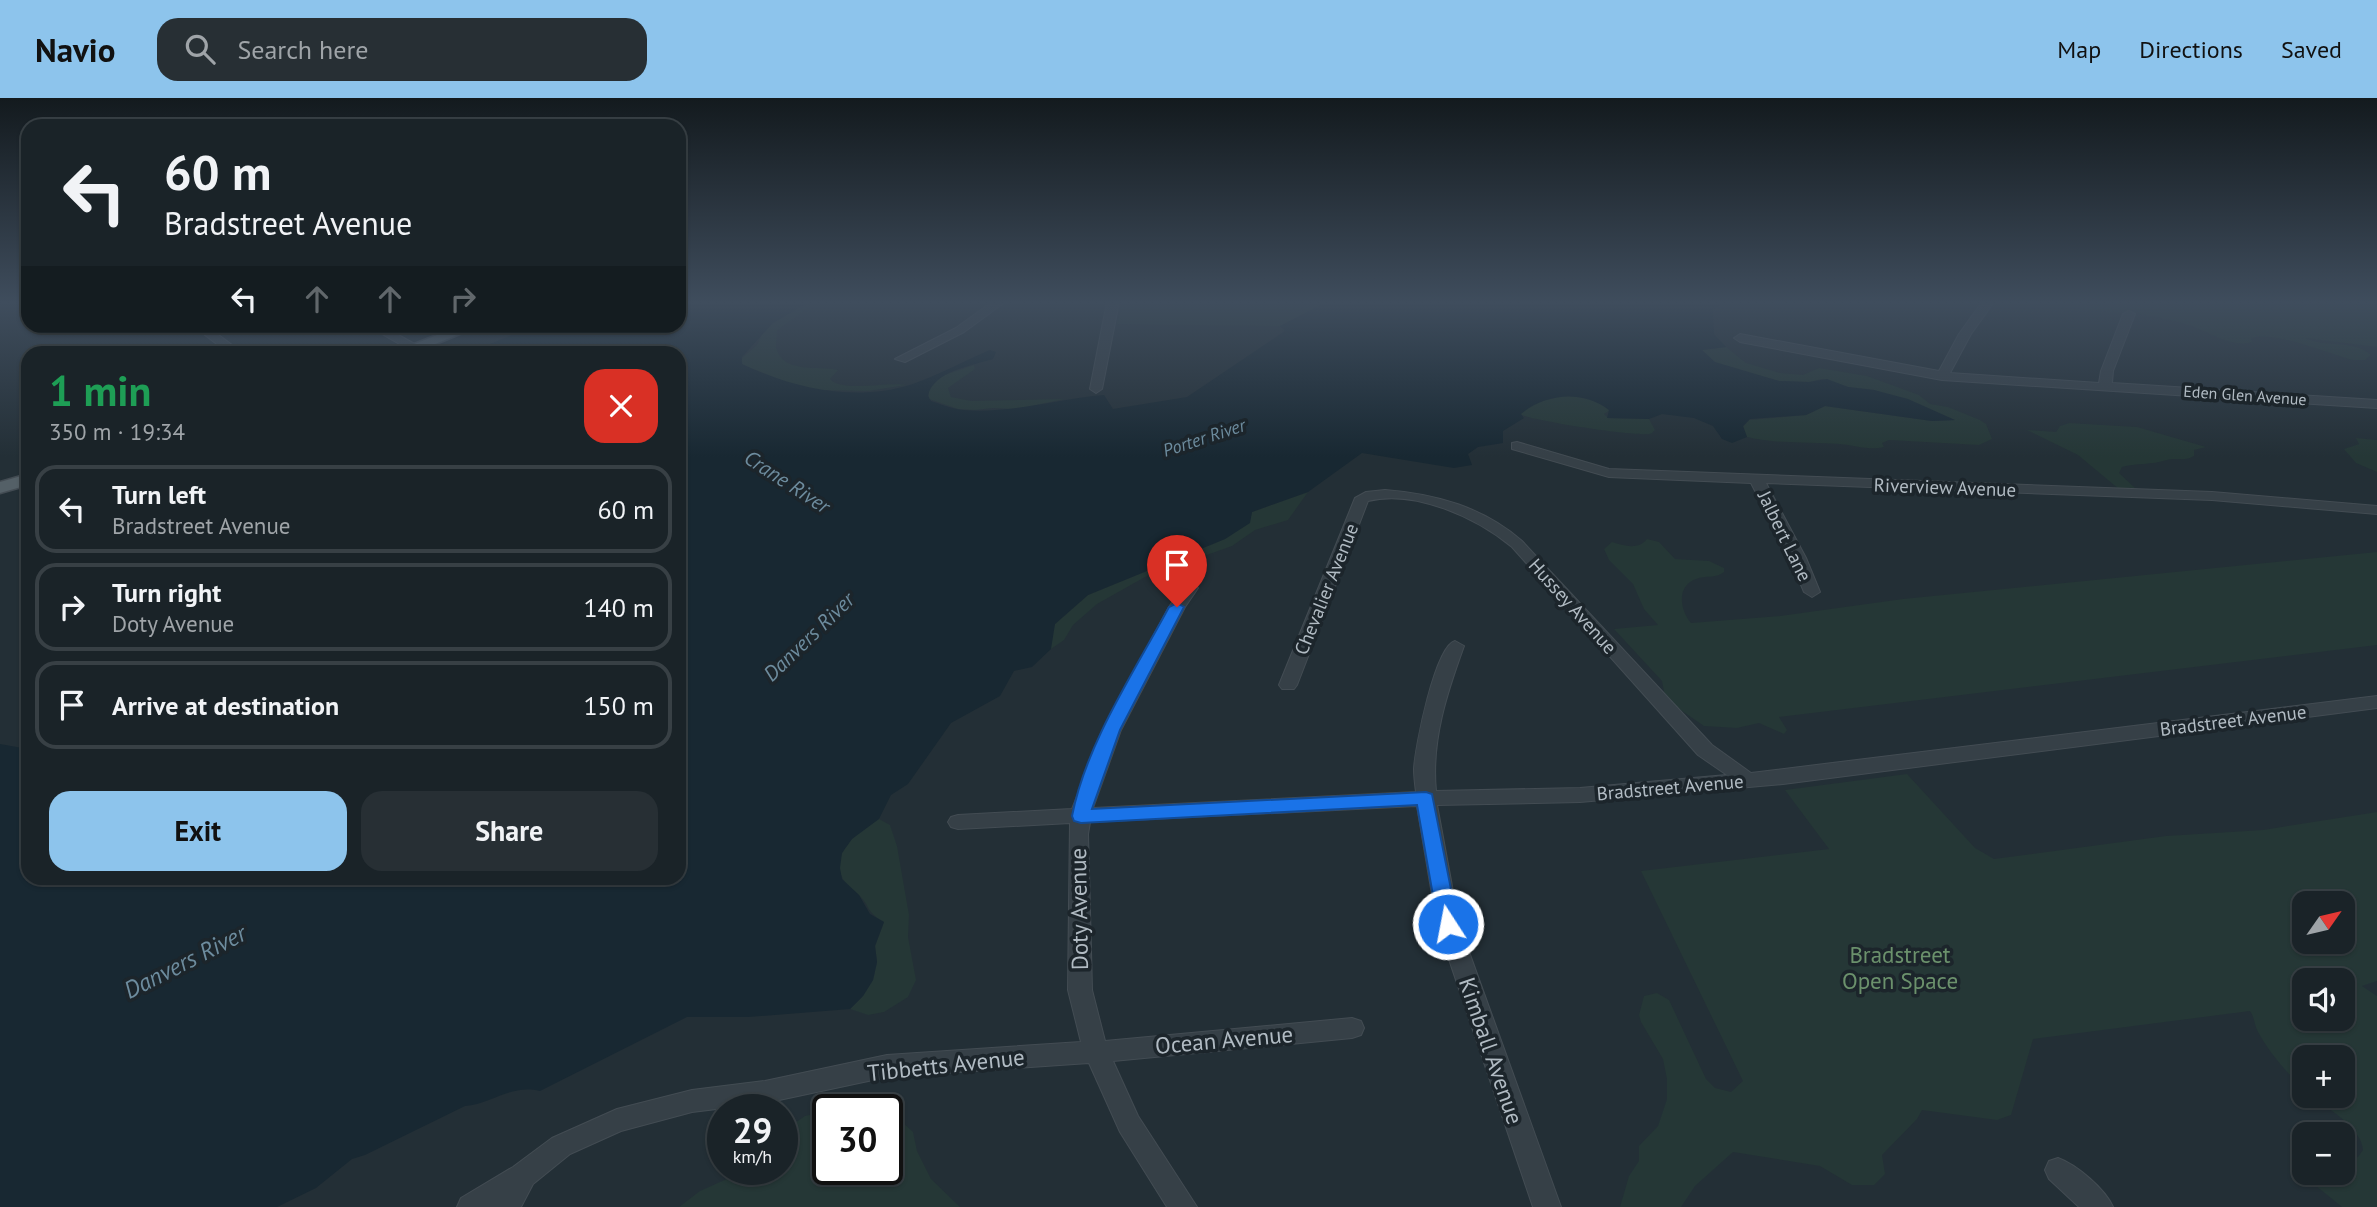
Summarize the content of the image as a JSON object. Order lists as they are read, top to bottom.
{
  "streets": {
    "street": [
      "Eden Glen Avenue",
      "Riverview Avenue",
      "Jalbert Lane",
      "Chevalier Avenue",
      "Hussey Avenue",
      "Bradstreet Avenue",
      "Doty Avenue",
      "Ocean Avenue",
      "Kimball Avenue",
      "Tibbetts Avenue"
    ]
  },
  "crossings": [
    ["Riverview Avenue", "Jalbert Lane"],
    ["Chevalier Avenue", "Hussey Avenue"],
    ["Hussey Avenue", "Bradstreet Avenue"],
    ["Bradstreet Avenue", "Doty Avenue"],
    ["Bradstreet Avenue", "Kimball Avenue"],
    ["Doty Avenue", "Ocean Avenue"],
    ["Doty Avenue", "Tibbetts Avenue"],
    ["Ocean Avenue", "Tibbetts Avenue"]
  ],
  "water": ["Porter River", "Crane River", "Danvers River"],
  "parks": ["Bradstreet Open Space"],
  "north": "top right",
  "page": {
    "header": "Navio",
    "search": "Search here",
    "nav": ["Map", "Directions", "Saved"],
    "turn": ["60 m", "Bradstreet Avenue"],
    "heading": ["1 min", "350 m · 19:34"],
    "list": [
      {
        "name": "Turn left",
        "note": "Bradstreet Avenue",
        "value": "60 m"
      },
      {
        "name": "Turn right",
        "note": "Doty Avenue",
        "value": "140 m"
      },
      {
        "name": "Arrive at destination",
        "value": "150 m"
      }
    ],
    "buttons": ["Exit", "Share"],
    "map_buttons": ["+", "−"],
    "speed": "29 km/h",
    "limit": "30"
  }
}
